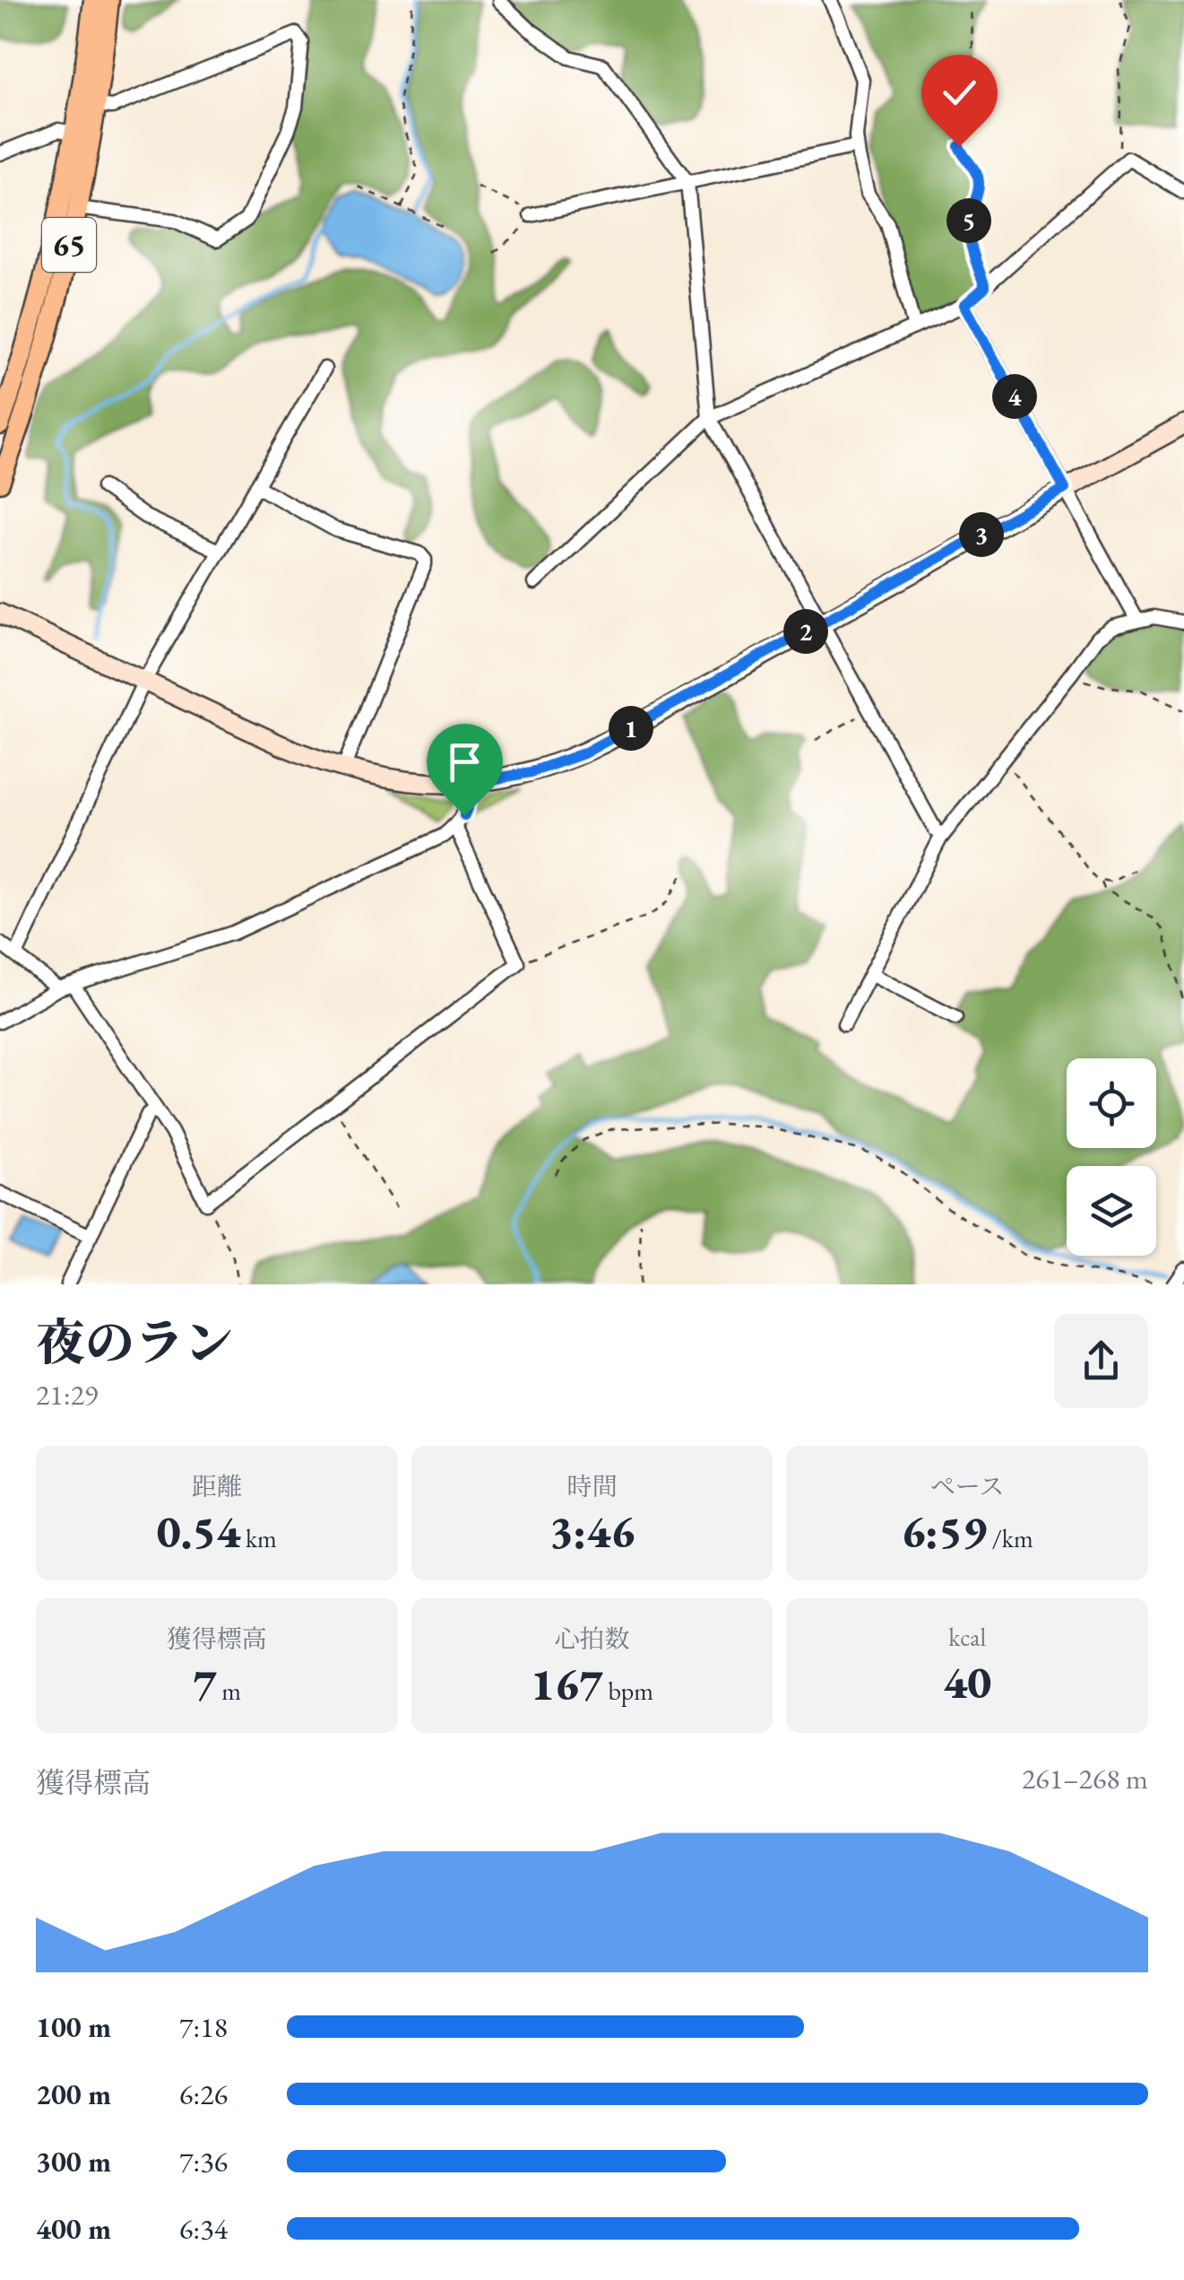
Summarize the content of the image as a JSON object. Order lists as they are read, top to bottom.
{
  "streets": {
    "main road": ["65"]
  },
  "page": {
    "pins": [
      "5",
      "4",
      "3",
      "2",
      "1"
    ],
    "heading": ["夜のラン", "21:29"],
    "stats": [
      ["距離", "0.54 km"],
      ["時間", "3:46"],
      ["ペース", "6:59 /km"],
      ["獲得標高", "7 m"],
      ["心拍数", "167 bpm"],
      ["kcal", "40"]
    ],
    "chart": ["獲得標高", "261–268 m"],
    "list": [
      {
        "name": "100 m",
        "note": "7:18"
      },
      {
        "name": "200 m",
        "note": "6:26"
      },
      {
        "name": "300 m",
        "note": "7:36"
      },
      {
        "name": "400 m",
        "note": "6:34"
      }
    ]
  }
}
